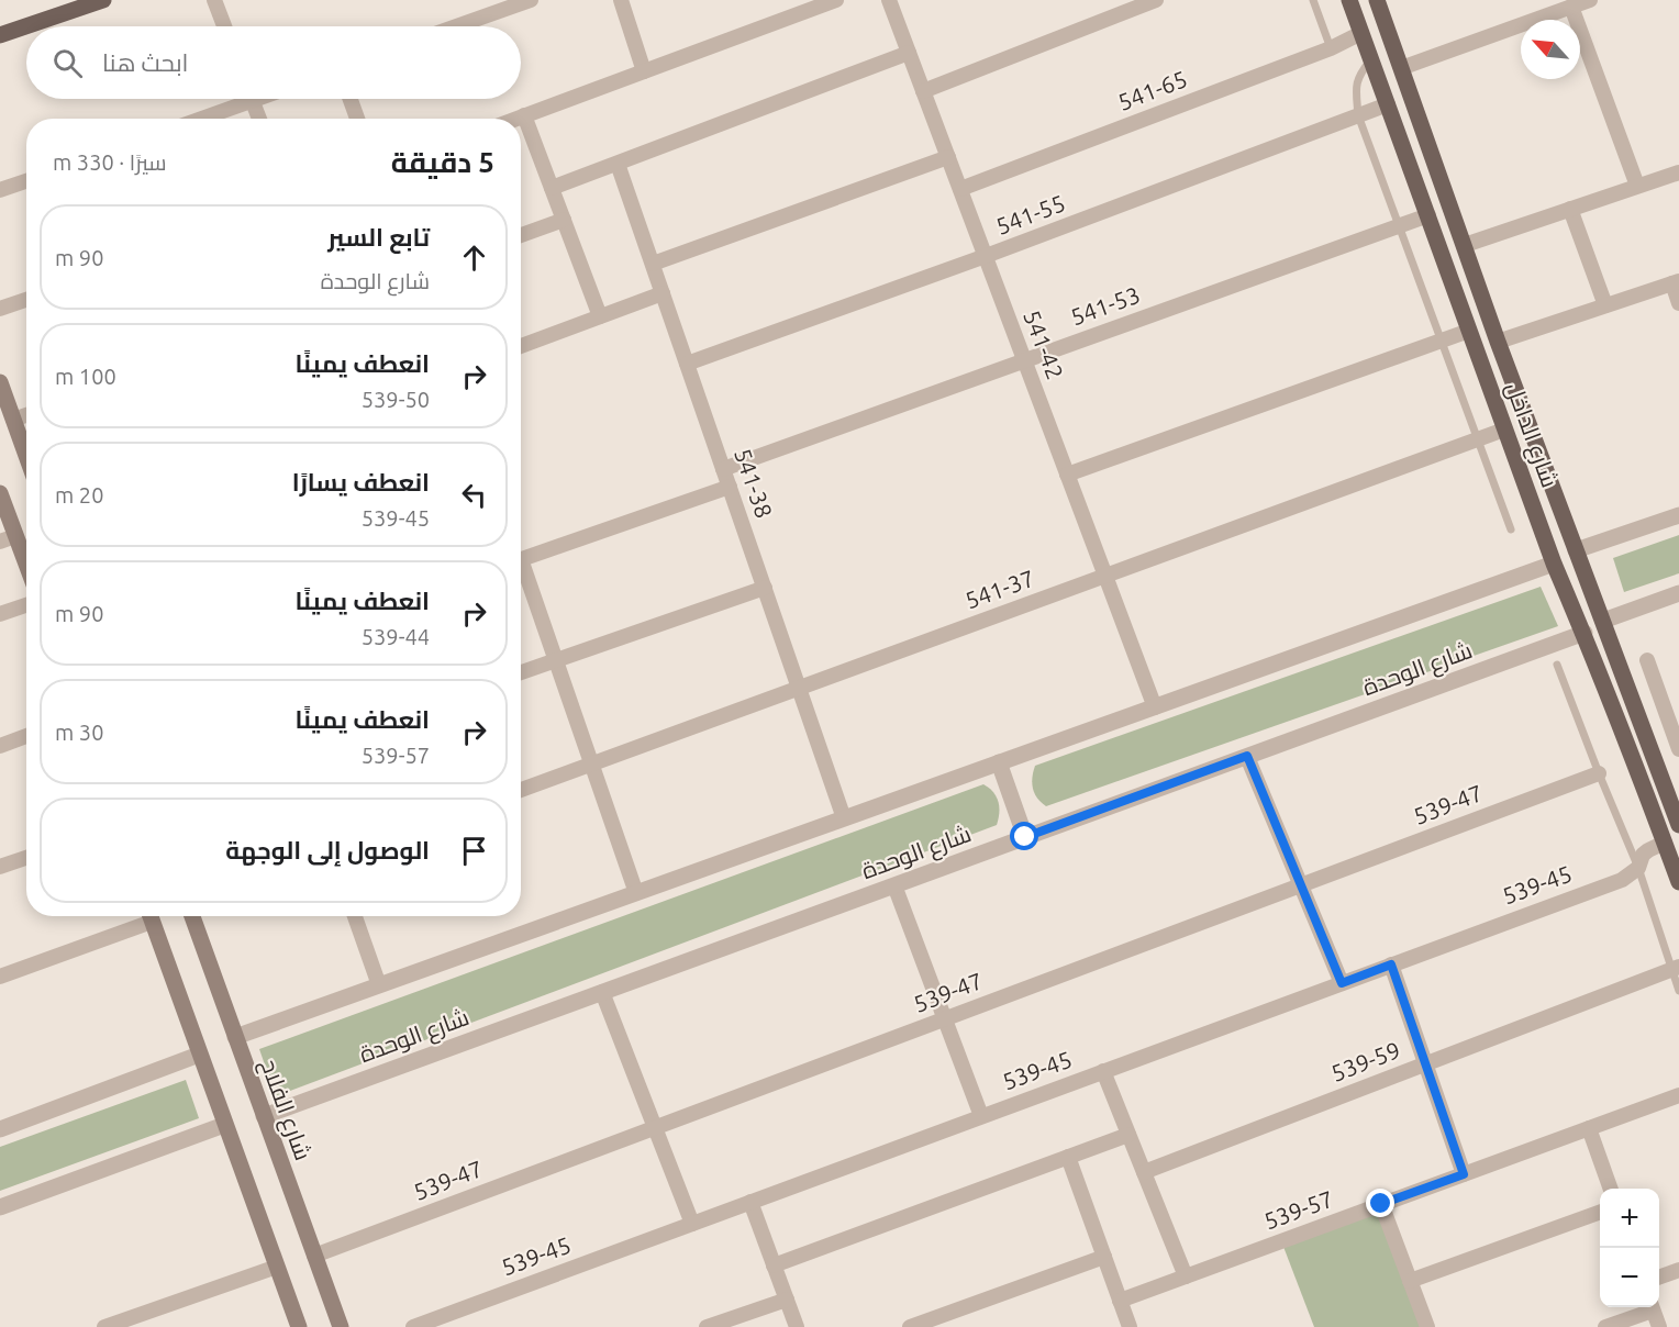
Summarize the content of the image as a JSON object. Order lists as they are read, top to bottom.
{
  "streets": {
    "main road": ["شارع الداخل", "شارع الفلاح"],
    "street": [
      "541-65",
      "541-55",
      "541-53",
      "541-42",
      "541-38",
      "541-37",
      "شارع الوحدة",
      "539-47",
      "539-45",
      "539-59",
      "539-57"
    ]
  },
  "crossings": [
    ["541-65", "541-42"],
    ["541-65", "شارع الداخل"],
    ["541-55", "541-42"],
    ["541-55", "شارع الداخل"],
    ["541-55", "541-38"],
    ["541-53", "541-42"],
    ["541-53", "شارع الداخل"],
    ["541-53", "541-38"],
    ["541-42", "541-37"],
    ["شارع الداخل", "541-37"],
    ["شارع الداخل", "شارع الوحدة"],
    ["شارع الداخل", "539-45"],
    ["541-38", "541-37"],
    ["شارع الوحدة", "شارع الفلاح"],
    ["539-47", "شارع الفلاح"]
  ],
  "north": "top left",
  "page": {
    "search": "ابحث هنا",
    "heading": ["5 دقيقة", "سيرًا · 330 m"],
    "list": [
      ["تابع السير", "شارع الوحدة", "90 m"],
      ["انعطف يمينًا", "539-50", "100 m"],
      ["انعطف يسارًا", "539-45", "20 m"],
      ["انعطف يمينًا", "539-44", "90 m"],
      ["انعطف يمينًا", "539-57", "30 m"],
      "الوصول إلى الوجهة"
    ],
    "map_buttons": ["+", "−"]
  }
}
